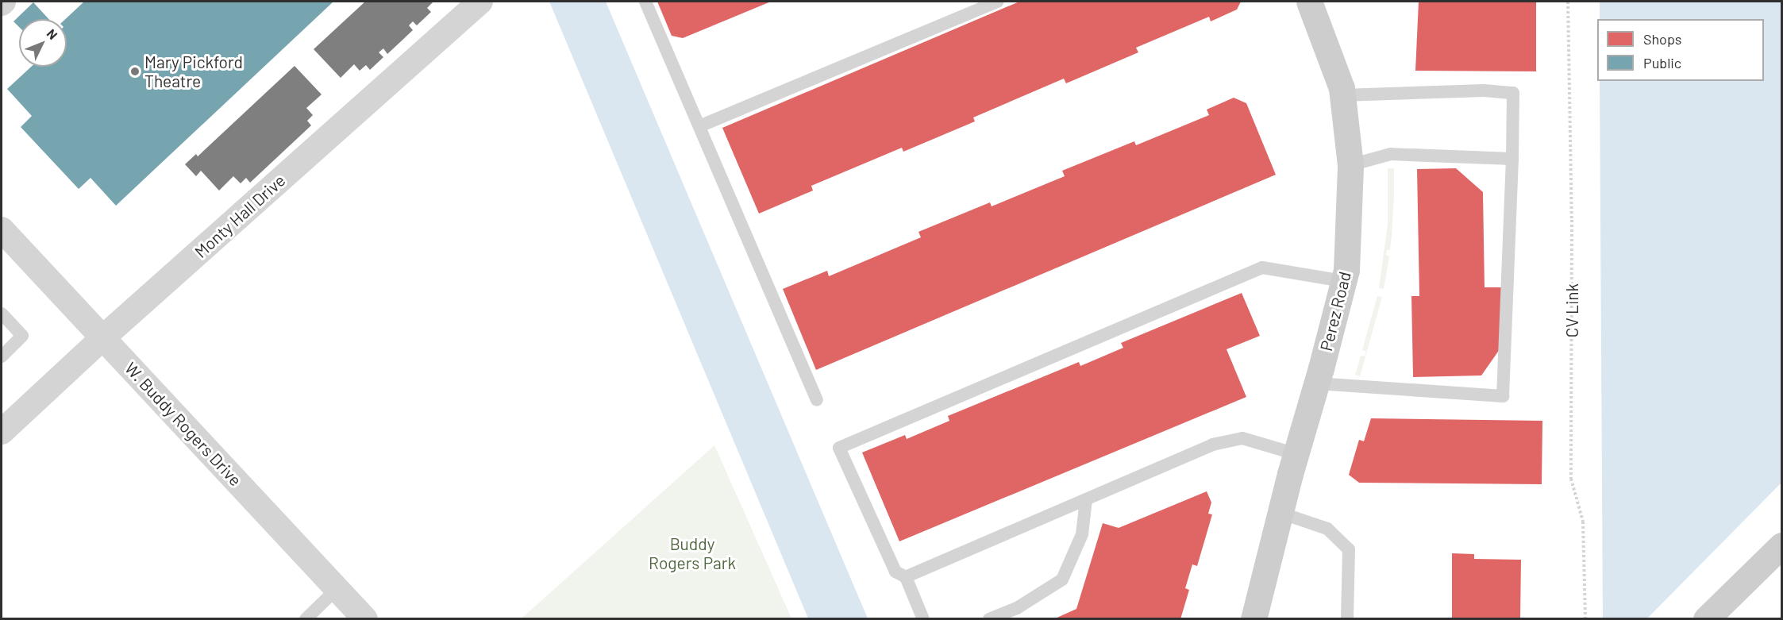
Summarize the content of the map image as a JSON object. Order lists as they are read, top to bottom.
{
  "streets": {
    "main road": ["Perez Road"],
    "street": ["Monty Hall Drive", "W. Buddy Rogers Drive"],
    "path": ["CV Link"]
  },
  "crossings": [
    ["Monty Hall Drive", "W. Buddy Rogers Drive"]
  ],
  "parks": ["Buddy Rogers Park"],
  "places": ["Mary Pickford Theatre"],
  "legend": ["Shops", "Public"],
  "north": "top right"
}
